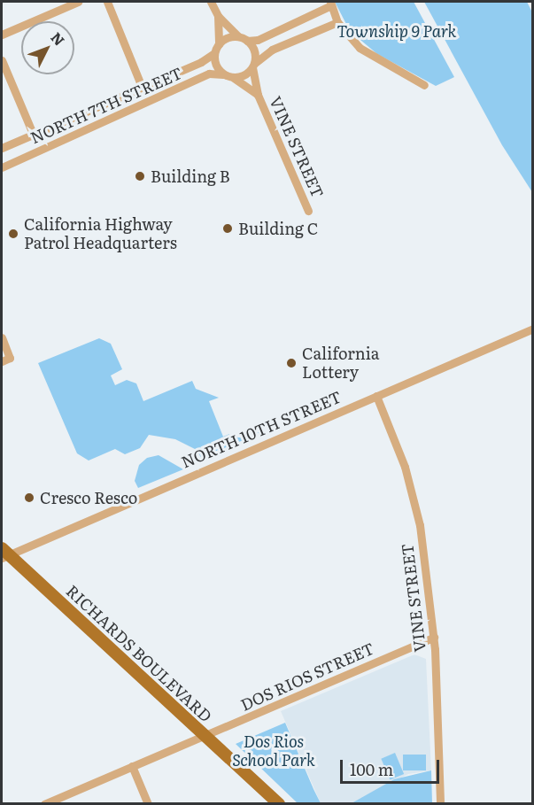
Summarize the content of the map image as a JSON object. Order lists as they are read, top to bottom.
{
  "streets": {
    "main road": ["RICHARDS BOULEVARD"],
    "street": [
      "NORTH 7TH STREET",
      "VINE STREET",
      "NORTH 10TH STREET",
      "DOS RIOS STREET"
    ]
  },
  "crossings": [
    ["NORTH 7TH STREET", "VINE STREET"],
    ["VINE STREET", "NORTH 10TH STREET"],
    ["VINE STREET", "DOS RIOS STREET"],
    ["NORTH 10TH STREET", "RICHARDS BOULEVARD"],
    ["RICHARDS BOULEVARD", "DOS RIOS STREET"]
  ],
  "parks": ["Township 9 Park", "Dos Rios School Park"],
  "places": [
    "Building B",
    "Building C",
    "California Highway Patrol Headquarters",
    "California Lottery",
    "Cresco Resco"
  ],
  "scale_bar": "100 m",
  "north": "top right"
}
